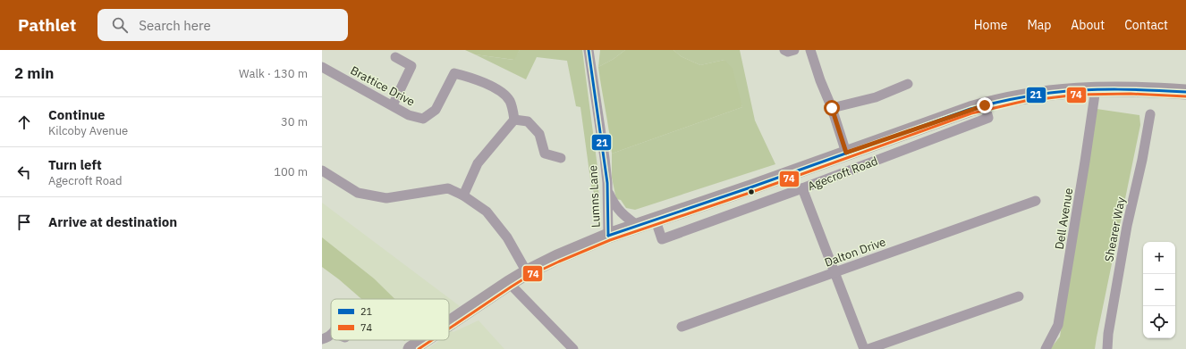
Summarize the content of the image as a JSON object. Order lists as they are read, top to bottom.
{
  "streets": {
    "main road": ["Agecroft Road"],
    "street": [
      "Brattice Drive",
      "Lumns Lane",
      "Dell Avenue",
      "Shearer Way",
      "Dalton Drive"
    ]
  },
  "crossings": [
    ["Agecroft Road", "Lumns Lane"],
    ["Agecroft Road", "Dell Avenue"]
  ],
  "lines": ["transit line 21", "transit line 74"],
  "legend": ["21", "74"],
  "page": {
    "header": "Pathlet",
    "search": "Search here",
    "nav": [
      "Home",
      "Map",
      "About",
      "Contact"
    ],
    "heading": ["2 min", "Walk · 130 m"],
    "list": [
      ["Continue", "Kilcoby Avenue", "30 m"],
      ["Turn left", "Agecroft Road", "100 m"],
      "Arrive at destination"
    ],
    "map_buttons": ["+", "−"]
  }
}
